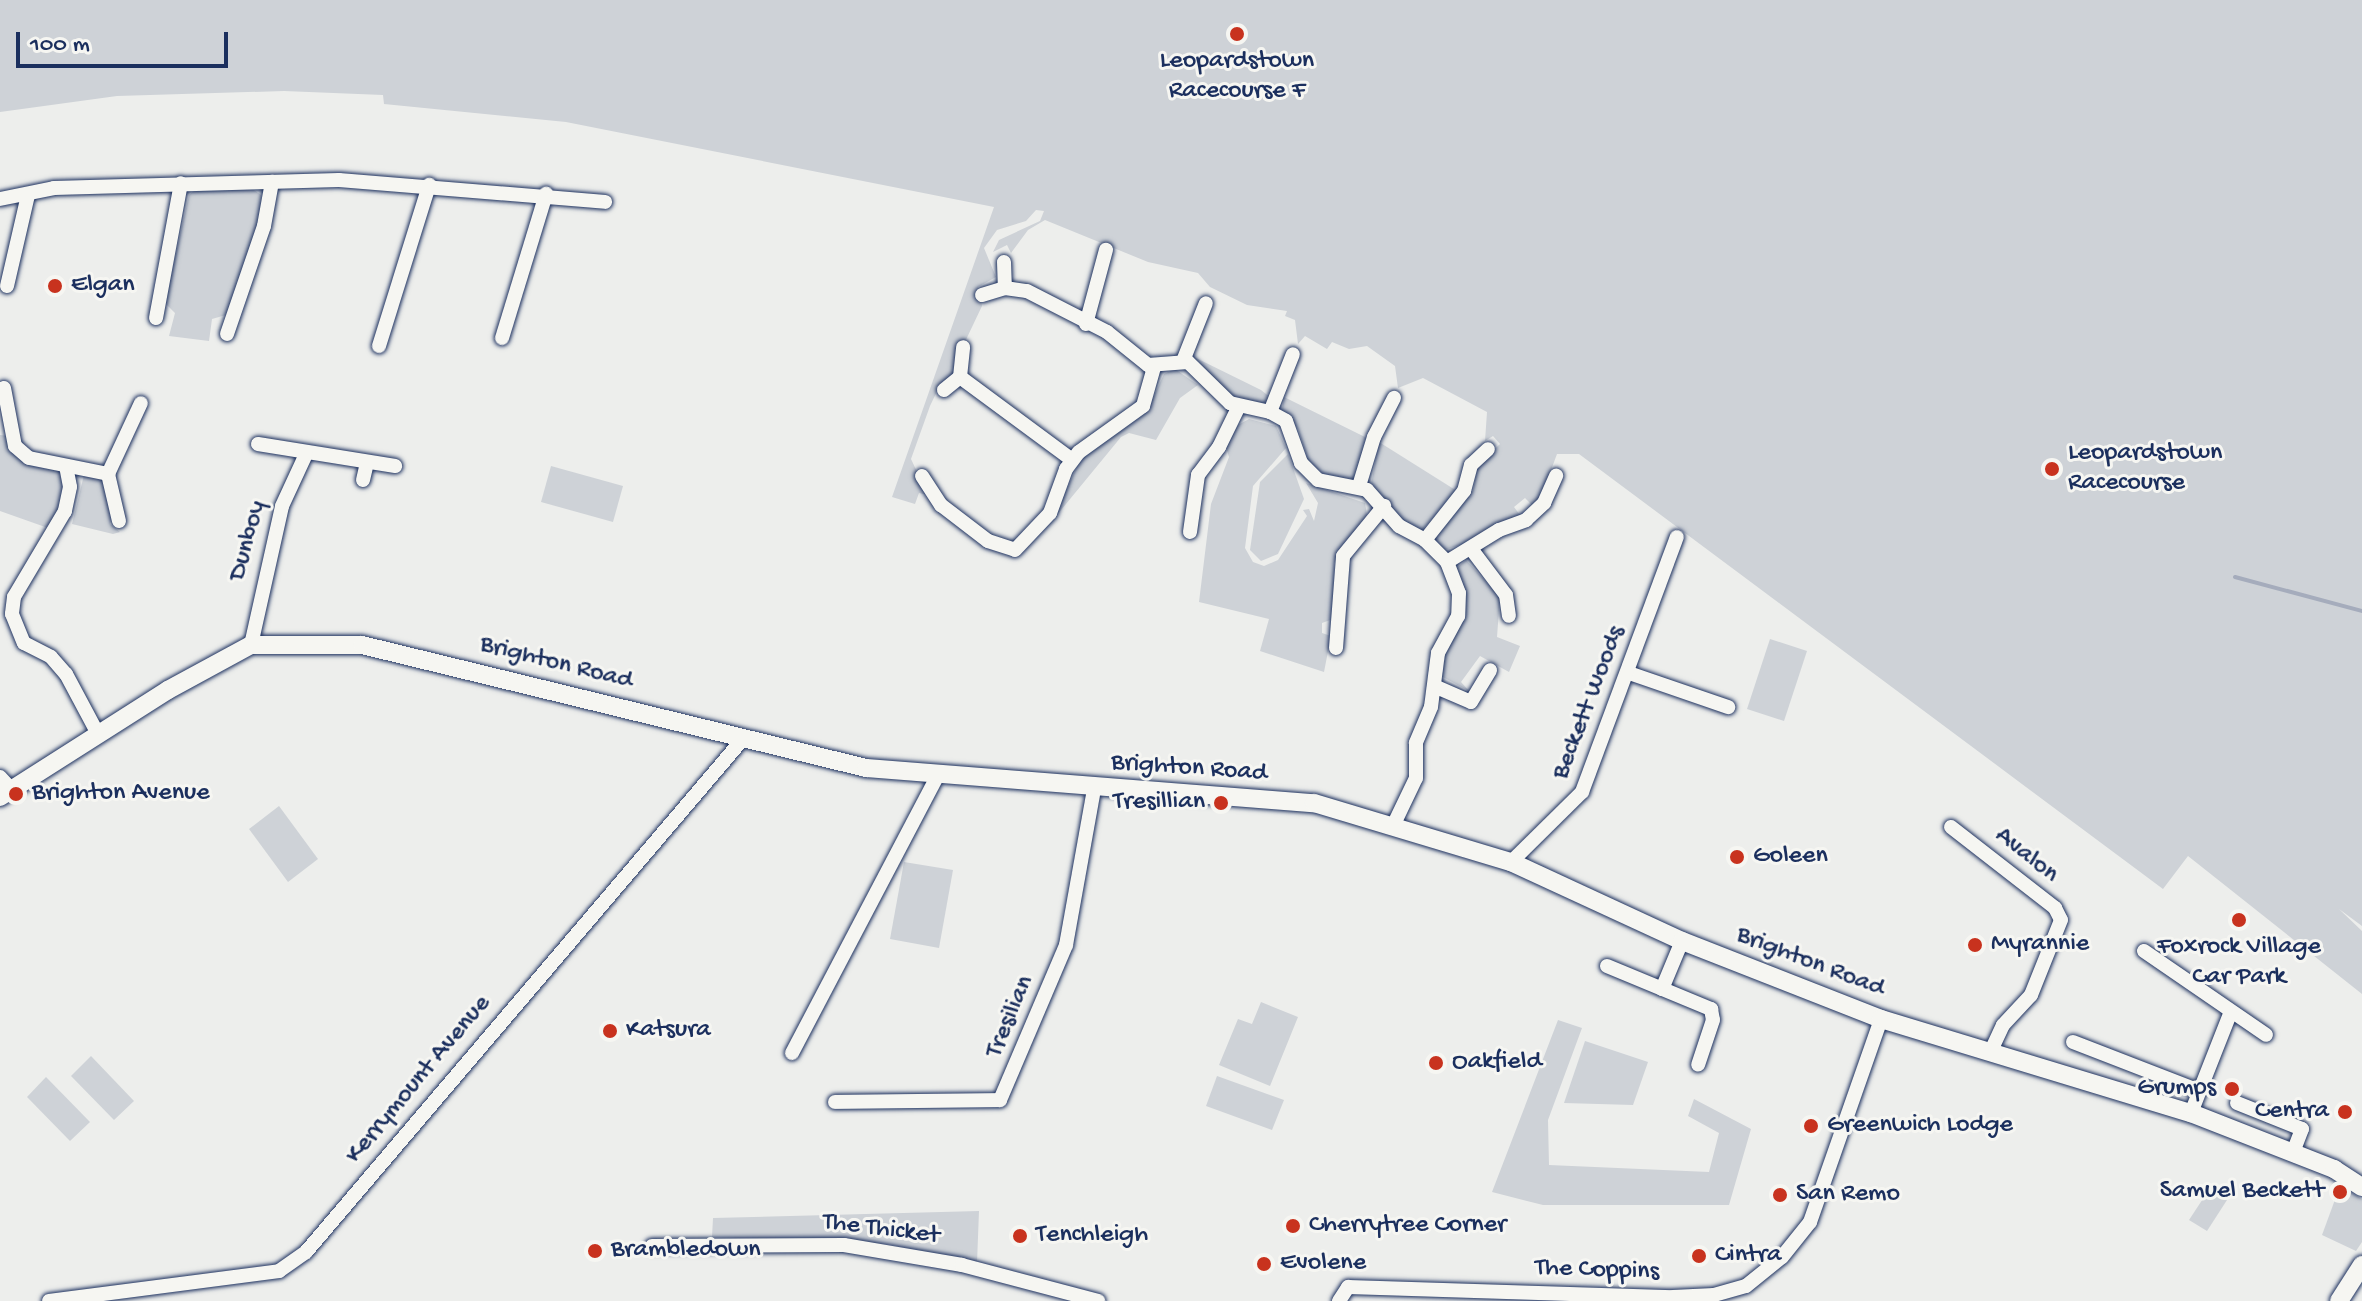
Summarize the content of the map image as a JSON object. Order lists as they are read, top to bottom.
{
  "streets": {
    "street": [
      "Dunboy",
      "Brighton Road",
      "Beckett Woods",
      "Avalon",
      "Tresilian",
      "Kerrymount Avenue",
      "The Thicket",
      "The Coppins"
    ]
  },
  "crossings": [
    ["Dunboy", "Brighton Road"],
    ["Brighton Road", "Beckett Woods"],
    ["Brighton Road", "Avalon"],
    ["Brighton Road", "Tresilian"],
    ["Brighton Road", "Kerrymount Avenue"],
    ["Brighton Road", "The Coppins"]
  ],
  "places": [
    "Leopardstown Racecourse F",
    "Elgan",
    "Leopardstown Racecourse",
    "Brighton Avenue",
    "Tresillian",
    "Goleen",
    "Foxrock Village Car Park",
    "Myrannie",
    "Katsura",
    "Oakfield",
    "Grumps",
    "Centra",
    "Greenwich Lodge",
    "Samuel Beckett",
    "San Remo",
    "Cherrytree Corner",
    "Tenchleigh",
    "Brambledown",
    "Cintra",
    "Evolene"
  ],
  "scale_bar": "100 m"
}
